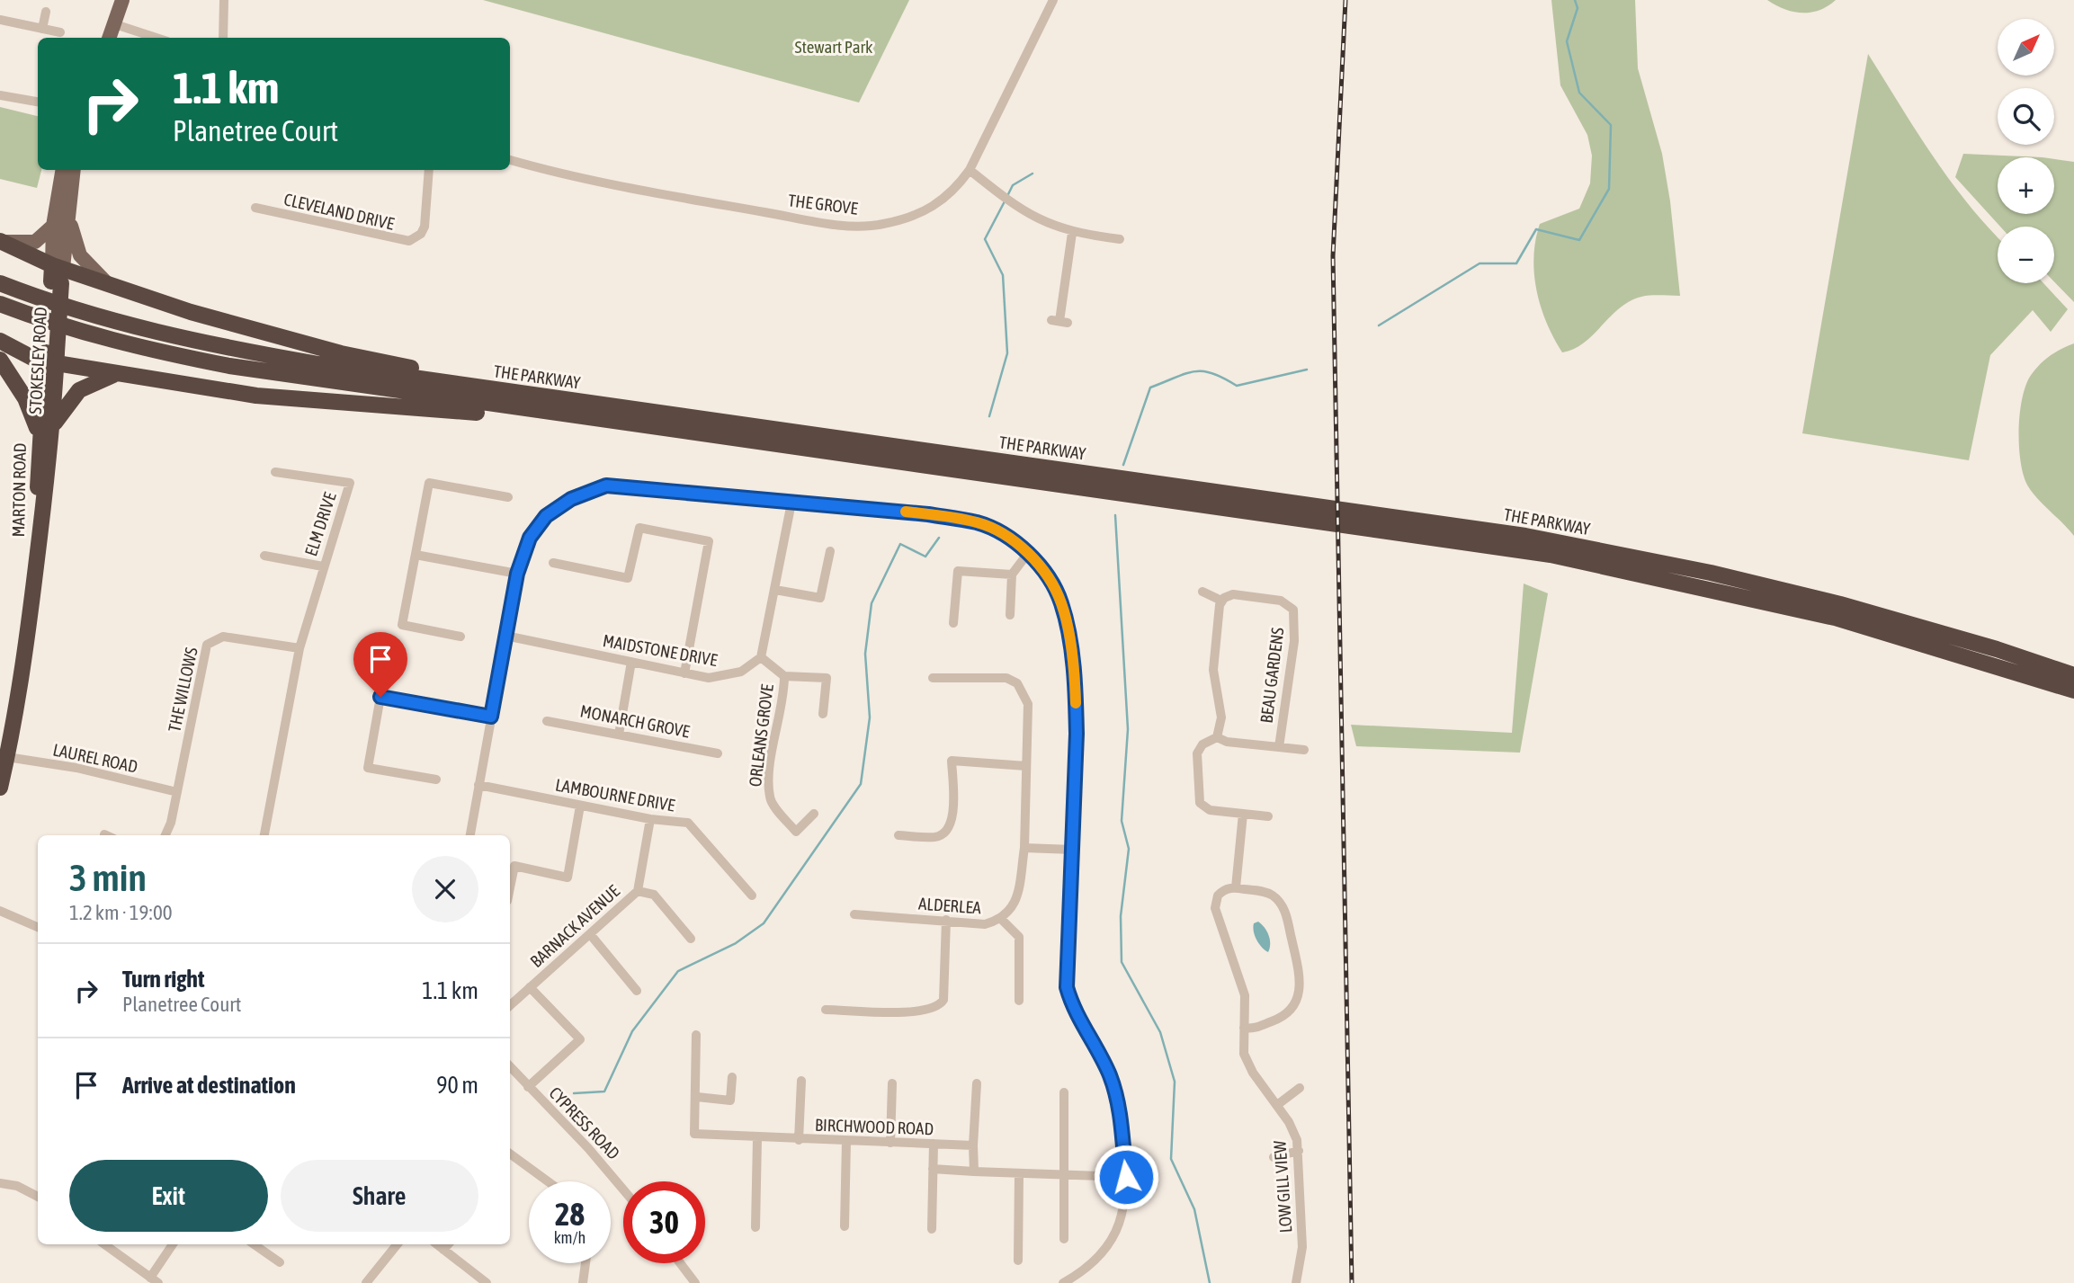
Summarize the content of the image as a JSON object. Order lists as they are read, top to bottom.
{
  "streets": {
    "highway": ["STOKESLEY ROAD", "THE PARKWAY", "MARTON ROAD"],
    "street": [
      "THE GROVE",
      "CLEVELAND DRIVE",
      "ELM DRIVE",
      "MAIDSTONE DRIVE",
      "BEAU GARDENS",
      "THE WILLOWS",
      "MONARCH GROVE",
      "ORLEANS GROVE",
      "LAUREL ROAD",
      "LAMBOURNE DRIVE",
      "ALDERLEA",
      "BARNACK AVENUE",
      "CYPRESS ROAD",
      "BIRCHWOOD ROAD",
      "LOW GILL VIEW"
    ]
  },
  "crossings": [
    ["STOKESLEY ROAD", "MARTON ROAD"],
    ["MARTON ROAD", "LAUREL ROAD"],
    ["ELM DRIVE", "THE WILLOWS"],
    ["MAIDSTONE DRIVE", "ORLEANS GROVE"],
    ["THE WILLOWS", "LAUREL ROAD"],
    ["LAMBOURNE DRIVE", "BARNACK AVENUE"]
  ],
  "parks": ["Stewart Park"],
  "north": "top right",
  "page": {
    "map_buttons": ["+", "−"],
    "turn": ["1.1 km", "Planetree Court"],
    "heading": ["3 min", "1.2 km · 19:00"],
    "list": [
      {
        "name": "Turn right",
        "note": "Planetree Court",
        "value": "1.1 km"
      },
      {
        "name": "Arrive at destination",
        "value": "90 m"
      }
    ],
    "buttons": ["Exit", "Share"],
    "speed": "28 km/h",
    "limit": "30"
  }
}
